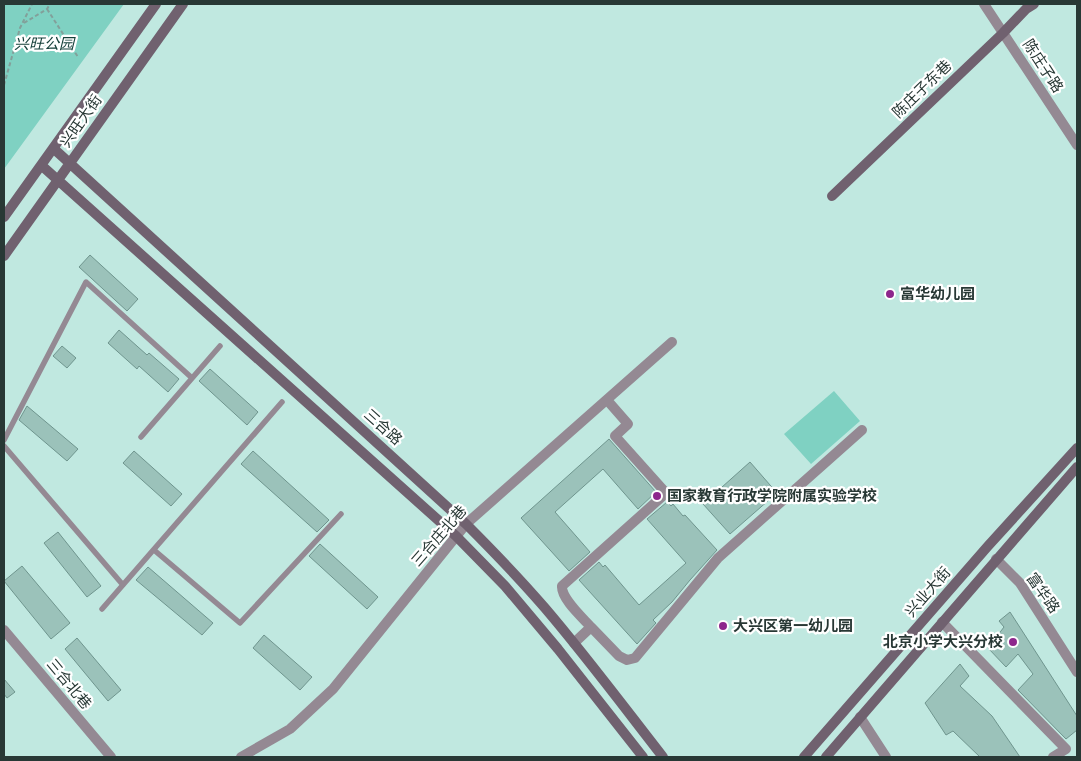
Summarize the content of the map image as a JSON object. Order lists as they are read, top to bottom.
{
  "streets": {
    "street": [
      "陈庄子路",
      "陈庄子东巷",
      "兴旺大街",
      "三合路",
      "三合庄北巷",
      "兴业大街",
      "富华路",
      "三合北巷"
    ]
  },
  "crossings": [
    ["陈庄子路", "陈庄子东巷"],
    ["兴旺大街", "三合路"],
    ["三合路", "三合庄北巷"],
    ["兴业大街", "富华路"]
  ],
  "parks": ["兴旺公园"],
  "places": [
    "富华幼儿园",
    "国家教育行政学院附属实验学校",
    "大兴区第一幼儿园",
    "北京小学大兴分校"
  ]
}
